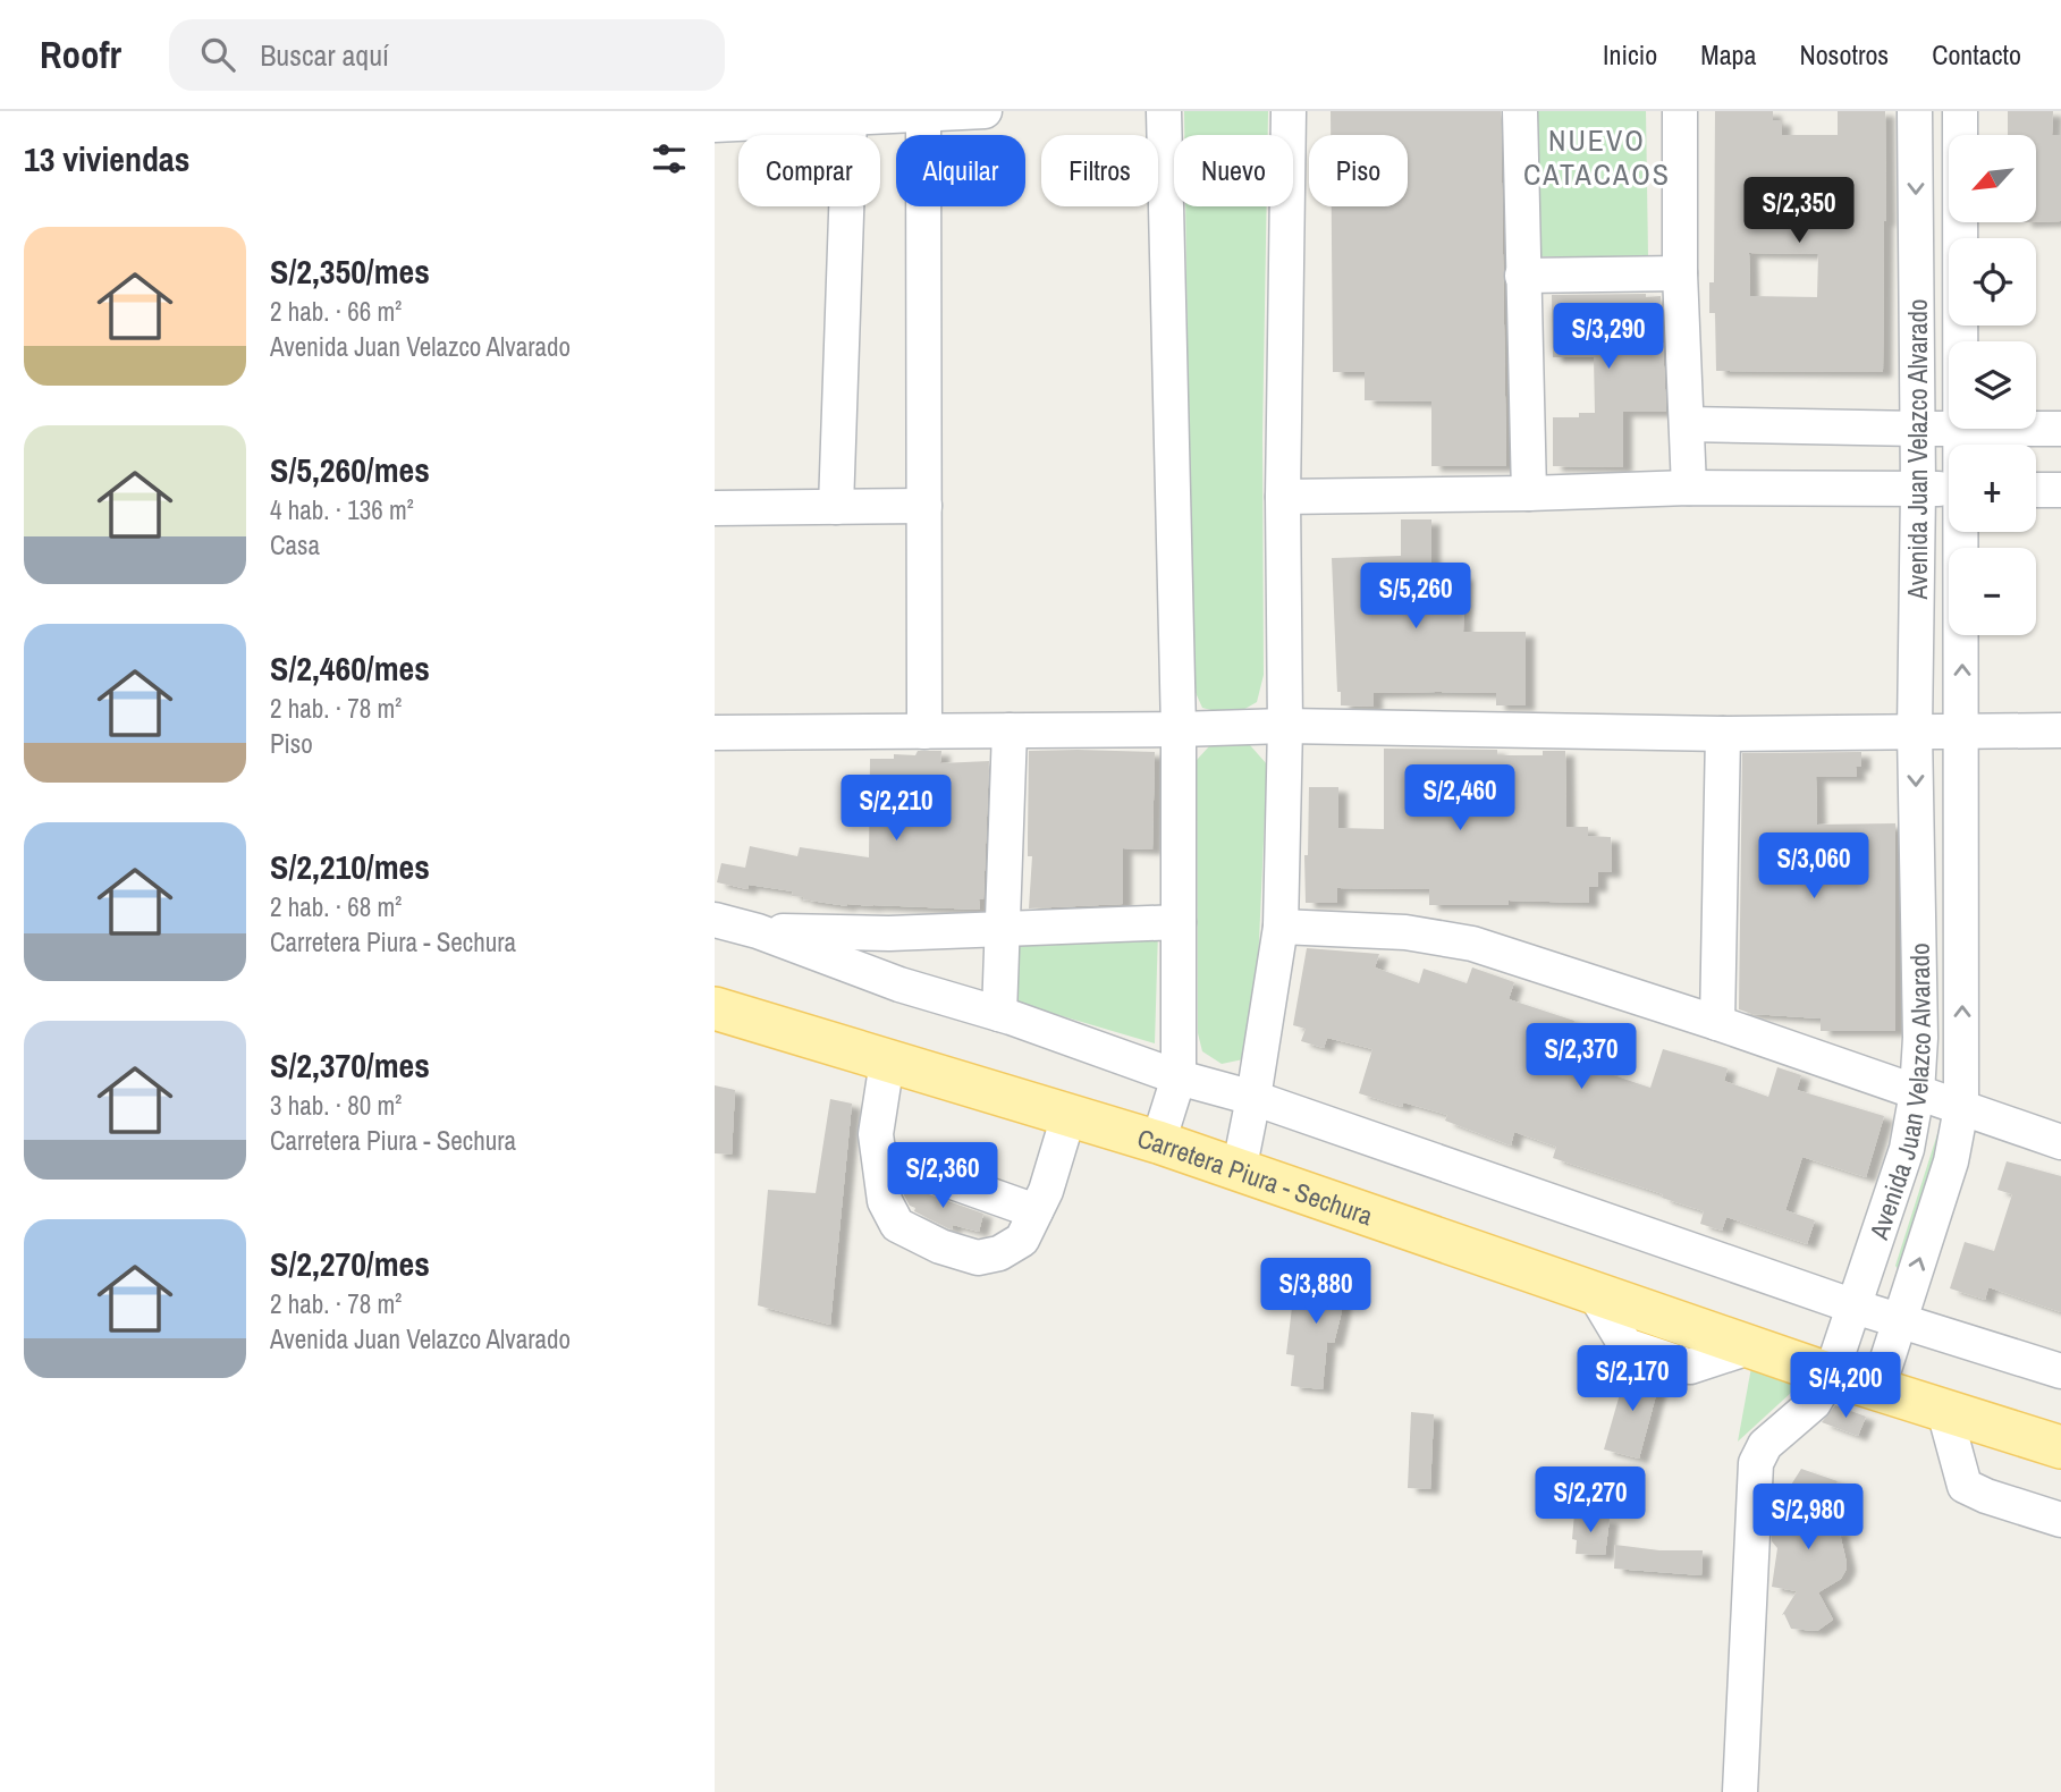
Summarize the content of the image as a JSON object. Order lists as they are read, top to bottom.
{
  "streets": {
    "main road": ["Carretera Piura - Sechura"],
    "street": ["Avenida Juan Velazco Alvarado"]
  },
  "crossings": [
    ["Avenida Juan Velazco Alvarado", "Carretera Piura - Sechura"]
  ],
  "districts": ["NUEVO CATACAOS"],
  "north": "bottom left",
  "page": {
    "header": "Roofr",
    "search": "Buscar aquí",
    "nav": [
      "Inicio",
      "Mapa",
      "Nosotros",
      "Contacto"
    ],
    "heading": "13 viviendas",
    "map_buttons": ["+", "−"],
    "chip": [
      "Comprar",
      "Alquilar",
      "Filtros",
      "Nuevo",
      "Piso"
    ],
    "price": [
      "S/2,350",
      "S/3,290",
      "S/5,260",
      "S/2,460",
      "S/2,210",
      "S/3,060",
      "S/2,370",
      "S/2,360",
      "S/3,880",
      "S/2,170",
      "S/4,200",
      "S/2,270",
      "S/2,980"
    ],
    "list": [
      {
        "name": "S/2,350/mes",
        "note": "2 hab. · 66 m² · Avenida Juan Velazco Alvarado"
      },
      {
        "name": "S/5,260/mes",
        "note": "4 hab. · 136 m² · Casa"
      },
      {
        "name": "S/2,460/mes",
        "note": "2 hab. · 78 m² · Piso"
      },
      {
        "name": "S/2,210/mes",
        "note": "2 hab. · 68 m² · Carretera Piura - Sechura"
      },
      {
        "name": "S/2,370/mes",
        "note": "3 hab. · 80 m² · Carretera Piura - Sechura"
      },
      {
        "name": "S/2,270/mes",
        "note": "2 hab. · 78 m² · Avenida Juan Velazco Alvarado"
      }
    ]
  }
}
